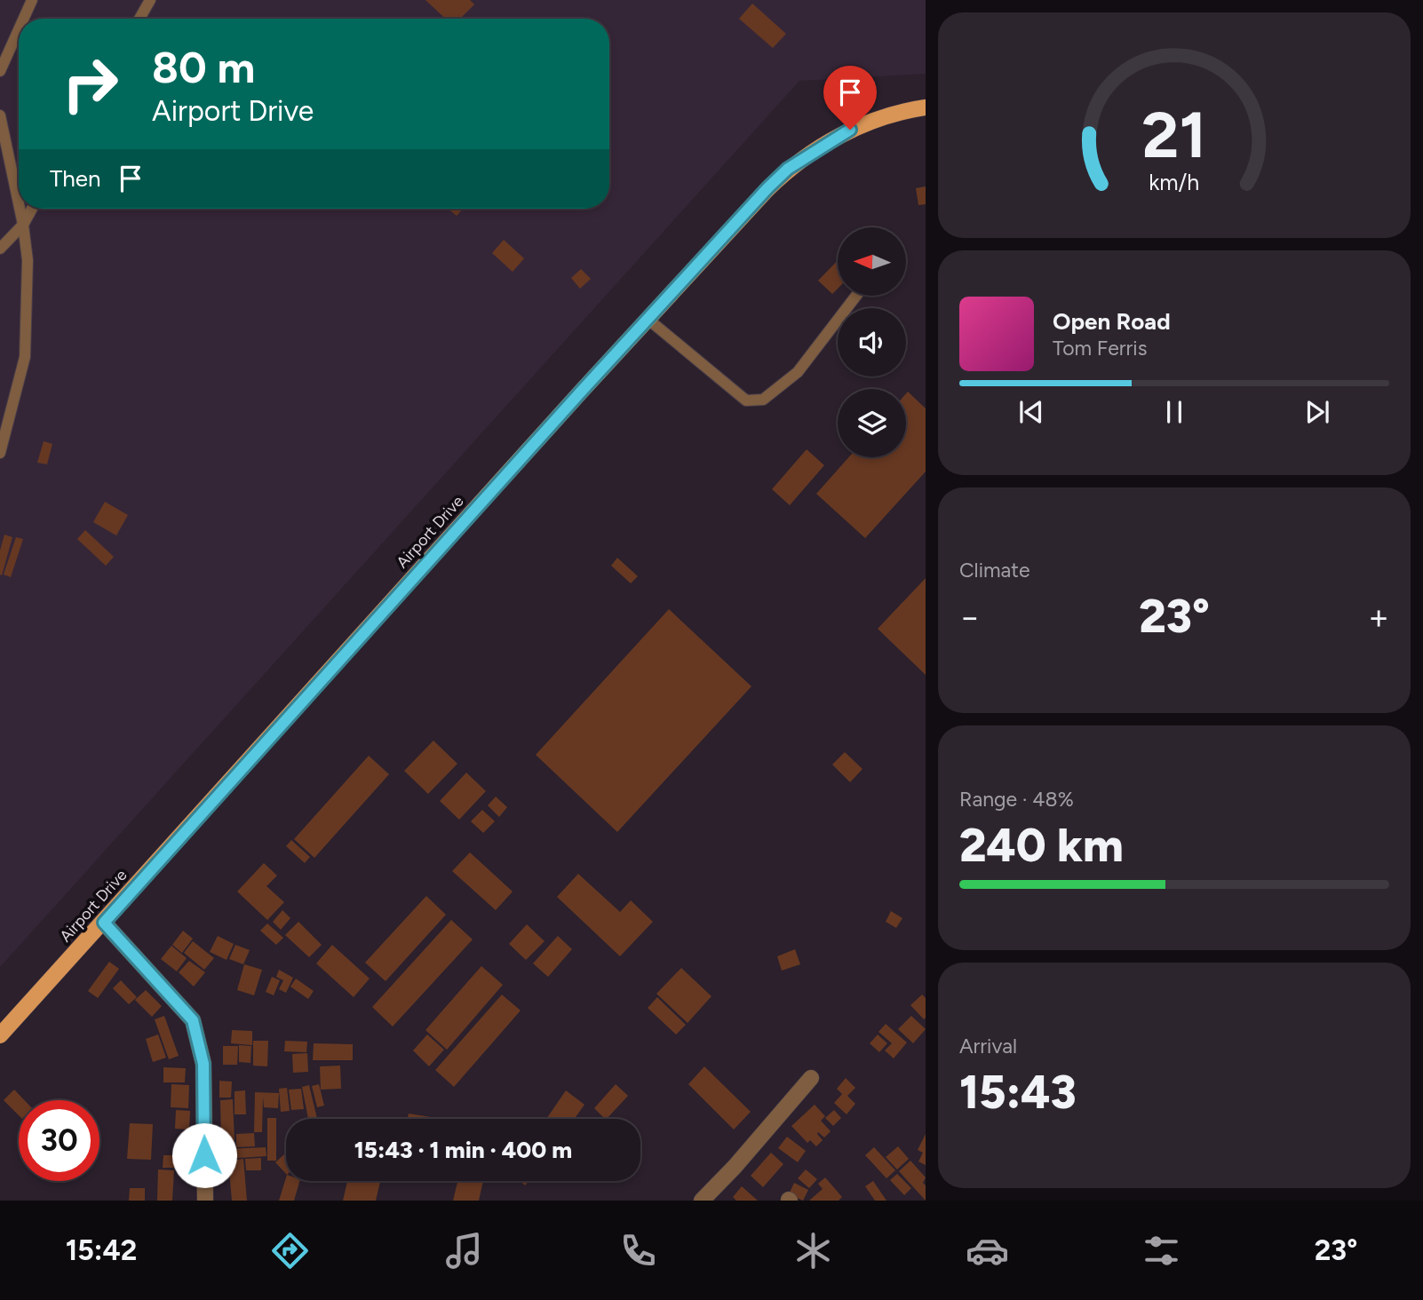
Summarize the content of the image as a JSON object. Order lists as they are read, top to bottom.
{
  "streets": {
    "main road": ["Airport Drive"]
  },
  "north": "left",
  "page": {
    "turn": ["80 m", "Airport Drive"],
    "then": "Then",
    "song": ["Open Road", "Tom Ferris"],
    "tile": [
      "Climate",
      ["Range · 48%", "240 km"],
      ["Arrival", "15:43"]
    ],
    "heat": ["−", "23°", "+"],
    "limit": "30",
    "trip": "15:43 · 1 min · 400 m",
    "tabs": ["15:42", "23°"],
    "gauge": ["21", "km/h"]
  }
}
